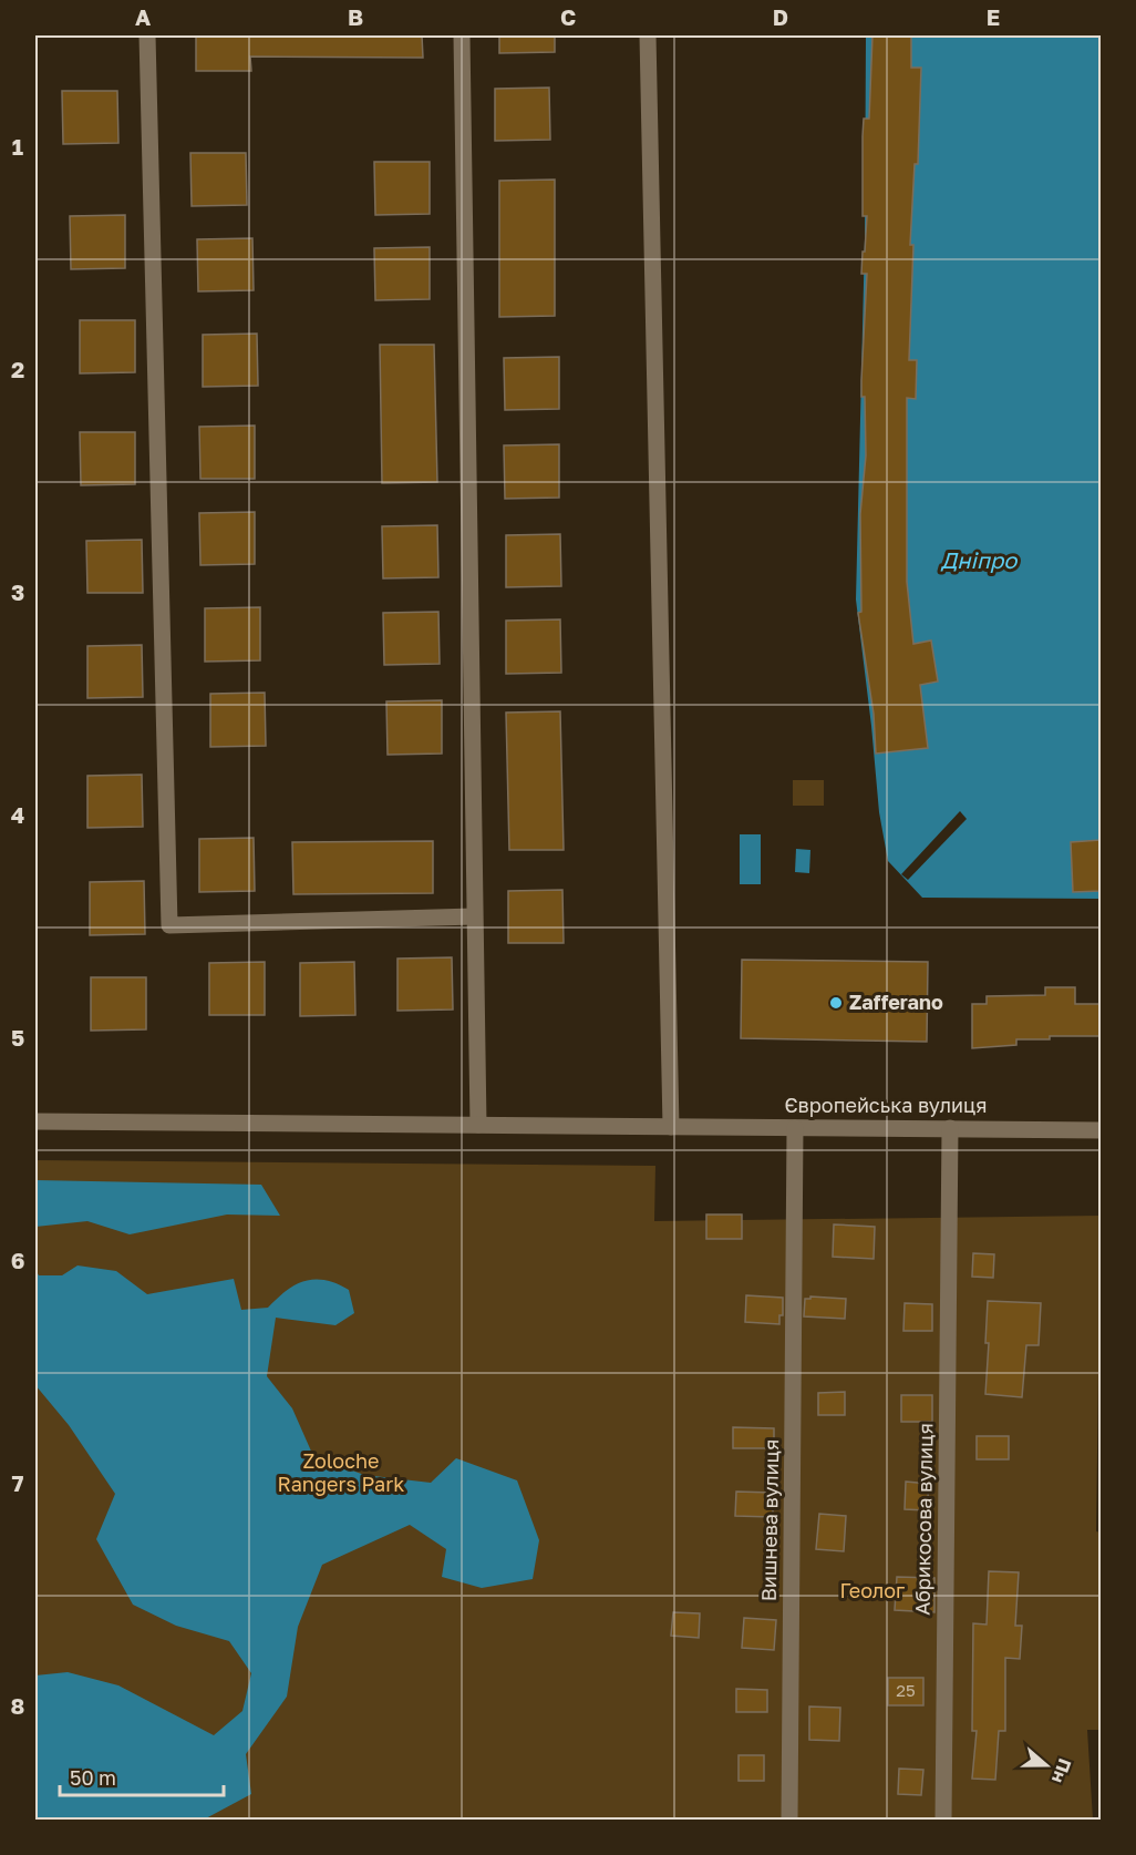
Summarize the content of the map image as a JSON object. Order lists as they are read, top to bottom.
{
  "streets": {
    "street": ["Європейська вулиця", "Абрикосова вулиця", "Вишнева вулиця"]
  },
  "crossings": [
    ["Європейська вулиця", "Абрикосова вулиця"],
    ["Європейська вулиця", "Вишнева вулиця"]
  ],
  "water": ["Дніпро"],
  "parks": ["Zoloche Rangers Park", "Геолог"],
  "places": ["Zafferano"],
  "house_numbers": ["25"],
  "scale_bar": "50 m",
  "north": "right",
  "grid": {
    "columns": [
      "A",
      "B",
      "C",
      "D",
      "E"
    ],
    "rows": [
      "1",
      "2",
      "3",
      "4",
      "5",
      "6",
      "7",
      "8"
    ]
  }
}
